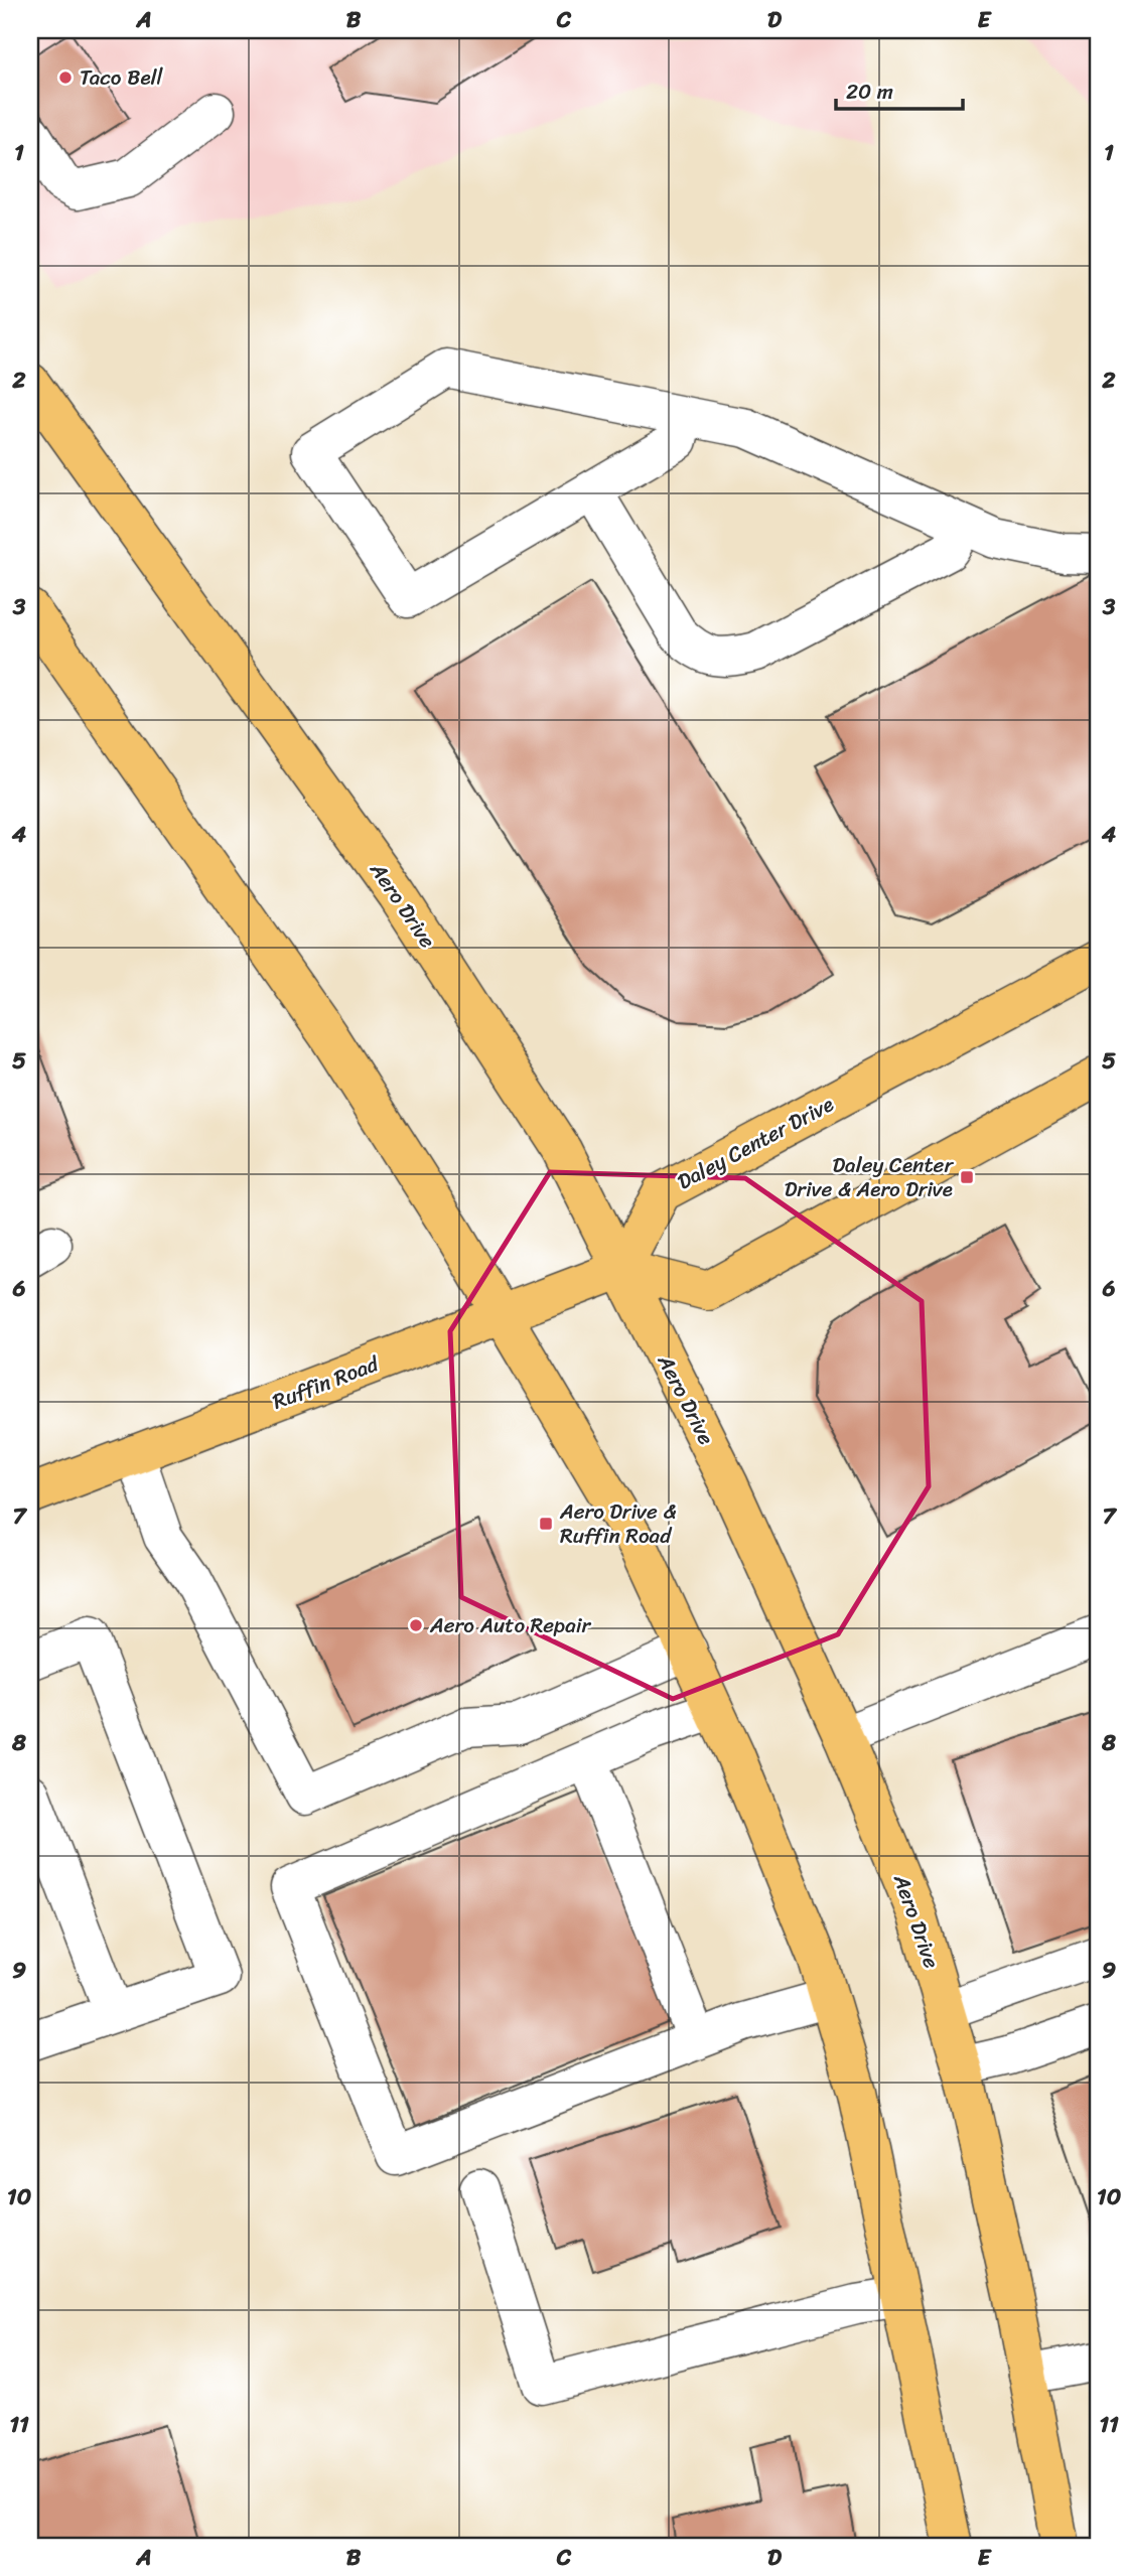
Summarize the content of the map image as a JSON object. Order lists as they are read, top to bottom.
{
  "streets": {
    "main road": ["Aero Drive", "Daley Center Drive", "Ruffin Road"]
  },
  "crossings": [
    ["Aero Drive", "Daley Center Drive"],
    ["Aero Drive", "Ruffin Road"],
    ["Daley Center Drive", "Ruffin Road"]
  ],
  "places": {
    "other": ["Taco Bell", "Aero Auto Repair"],
    "transit": ["Daley Center Drive & Aero Drive", "Aero Drive & Ruffin Road"]
  },
  "scale_bar": "20 m",
  "grid": {
    "columns": [
      "A",
      "B",
      "C",
      "D",
      "E"
    ],
    "rows": [
      "1",
      "2",
      "3",
      "4",
      "5",
      "6",
      "7",
      "8",
      "9",
      "10",
      "11"
    ]
  }
}
